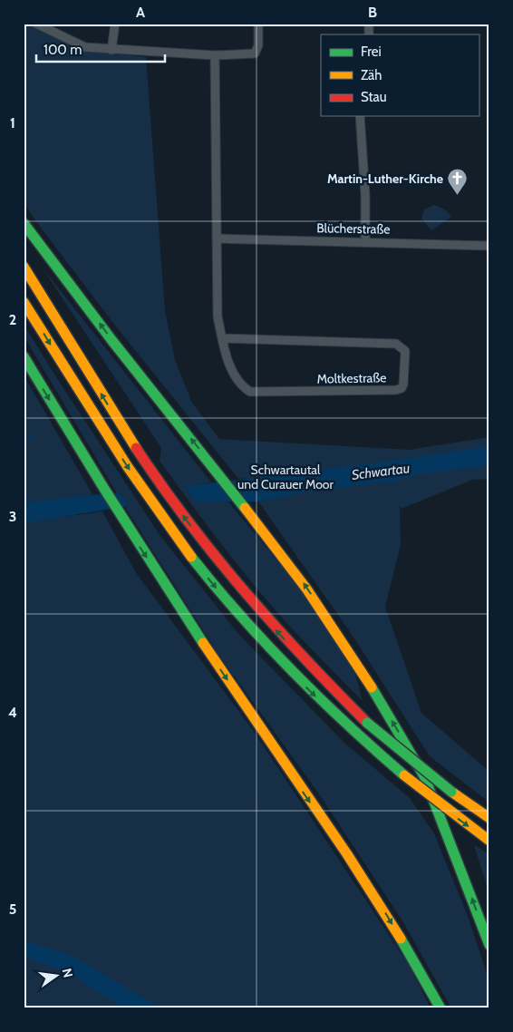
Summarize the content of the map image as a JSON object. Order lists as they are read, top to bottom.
{
  "streets": {
    "street": ["Blücherstraße", "Moltkestraße"]
  },
  "crossings": [
    ["Blücherstraße", "Moltkestraße"]
  ],
  "water": ["Schwartau"],
  "parks": ["Schwartautal und Curauer Moor"],
  "places": {
    "church": ["Martin-Luther-Kirche"]
  },
  "legend": ["Frei", "Zäh", "Stau"],
  "scale_bar": "100 m",
  "north": "right",
  "grid": {
    "columns": ["A", "B"],
    "rows": [
      "1",
      "2",
      "3",
      "4",
      "5"
    ]
  }
}
